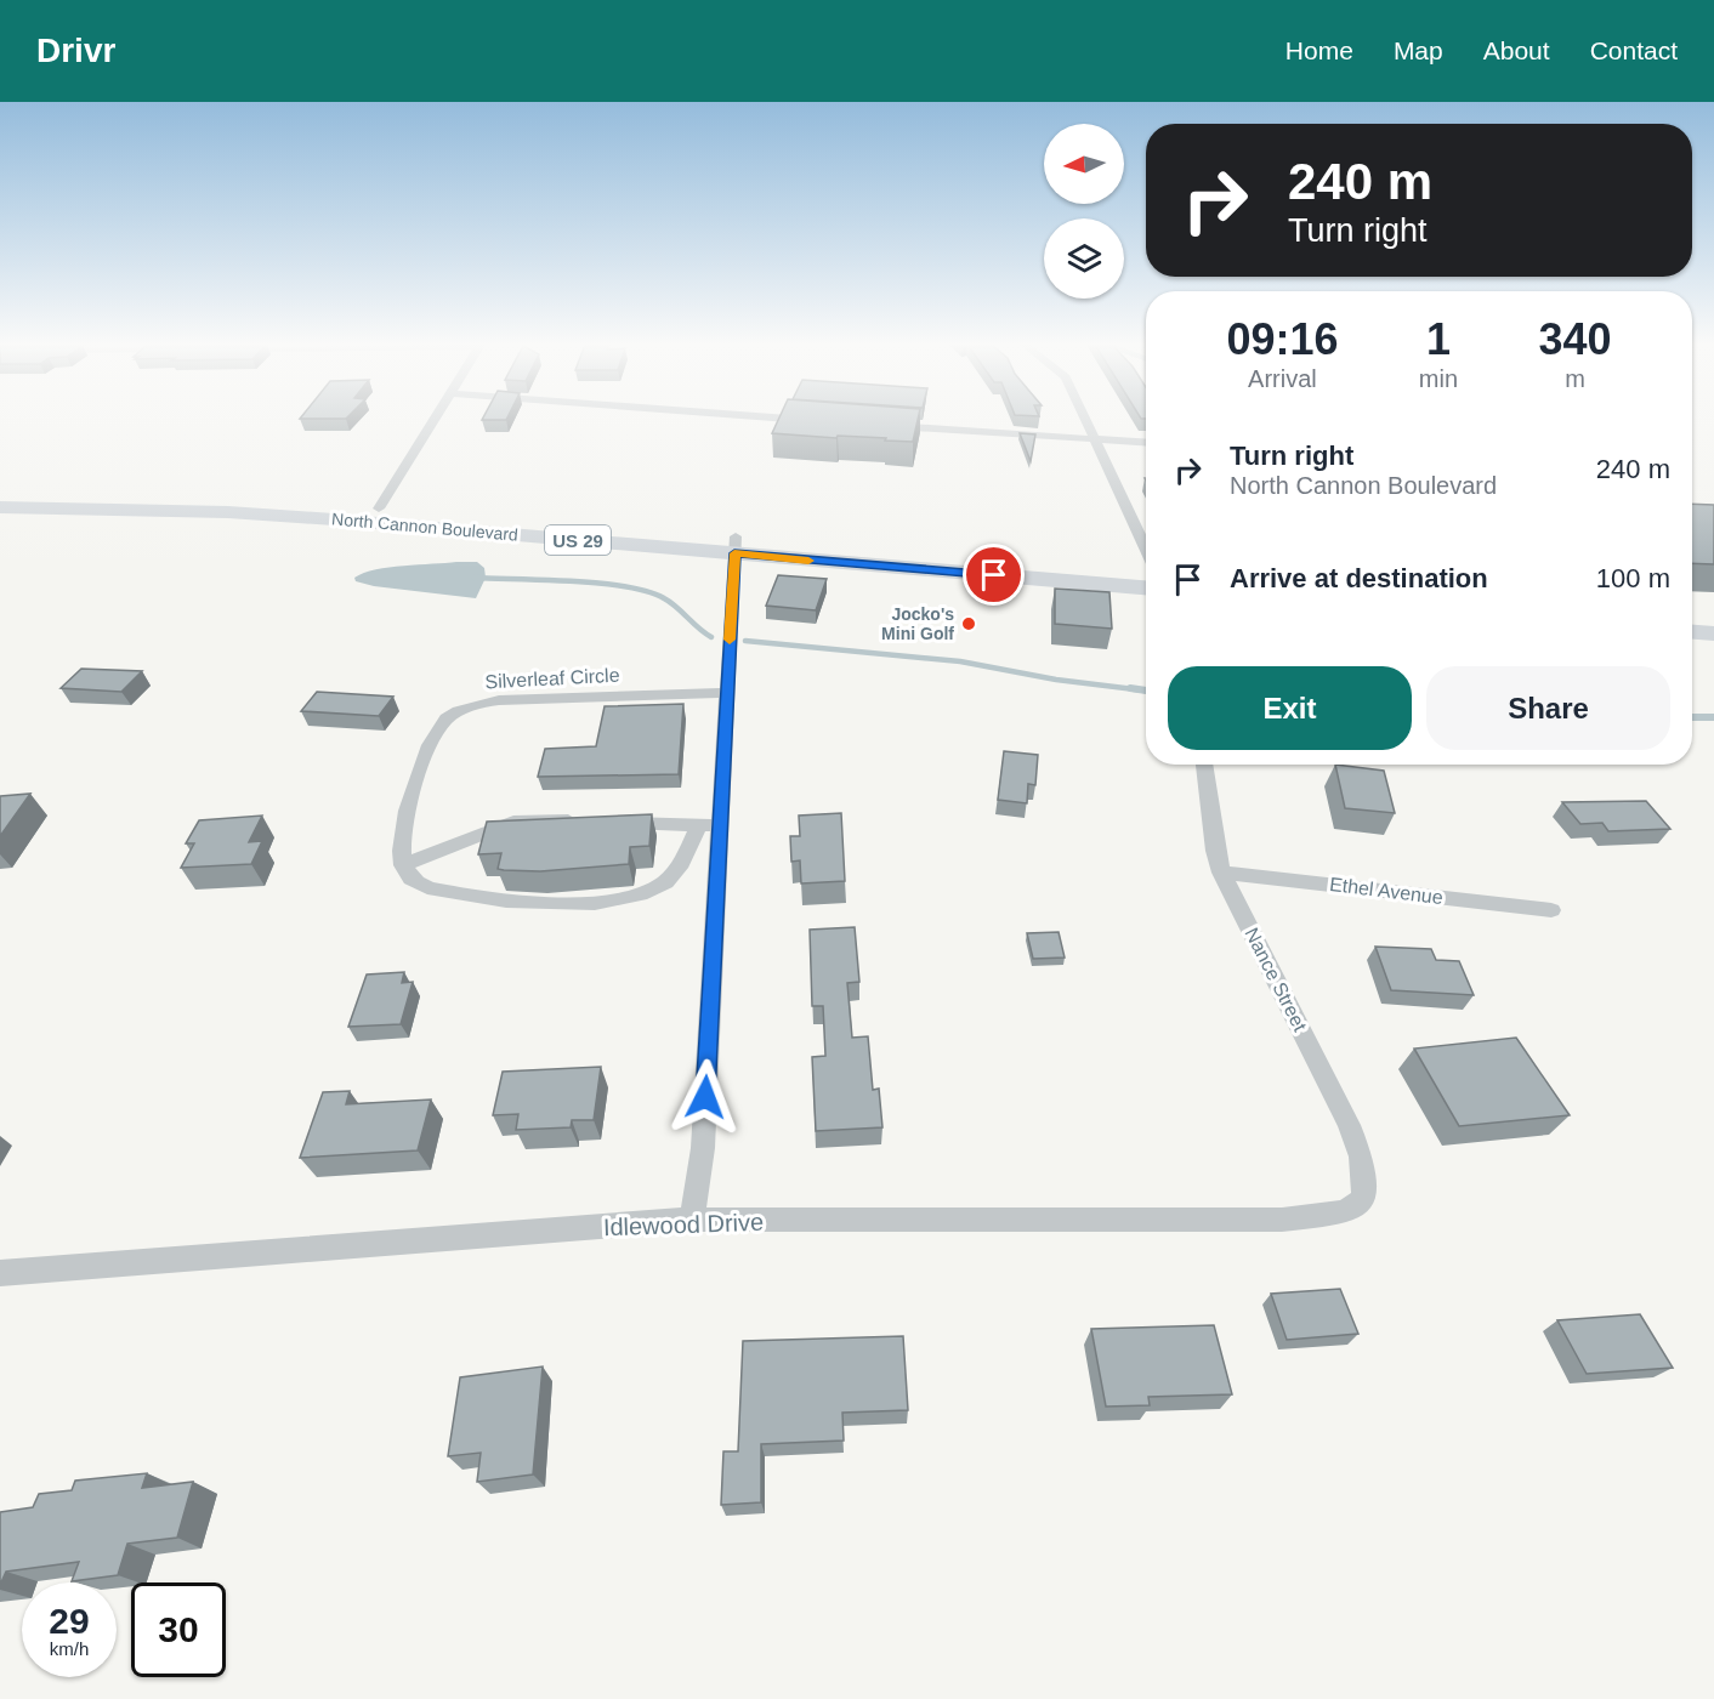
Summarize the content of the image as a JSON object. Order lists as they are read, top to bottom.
{
  "streets": {
    "main road": ["North Cannon Boulevard", "US 29"],
    "street": [
      "Silverleaf Circle",
      "Ethel Avenue",
      "Nance Street",
      "Idlewood Drive"
    ]
  },
  "crossings": [
    ["Ethel Avenue", "Nance Street"],
    ["Nance Street", "Idlewood Drive"]
  ],
  "places": ["Jocko's Mini Golf"],
  "north": "left",
  "page": {
    "header": "Drivr",
    "nav": [
      "Home",
      "Map",
      "About",
      "Contact"
    ],
    "turn": ["240 m", "Turn right"],
    "eta": [
      "09:16",
      "Arrival",
      "1",
      "min",
      "340",
      "m"
    ],
    "list": [
      {
        "name": "Turn right",
        "note": "North Cannon Boulevard",
        "value": "240 m"
      },
      {
        "name": "Arrive at destination",
        "value": "100 m"
      }
    ],
    "buttons": ["Exit", "Share"],
    "speed": "29 km/h",
    "limit": "30"
  }
}
